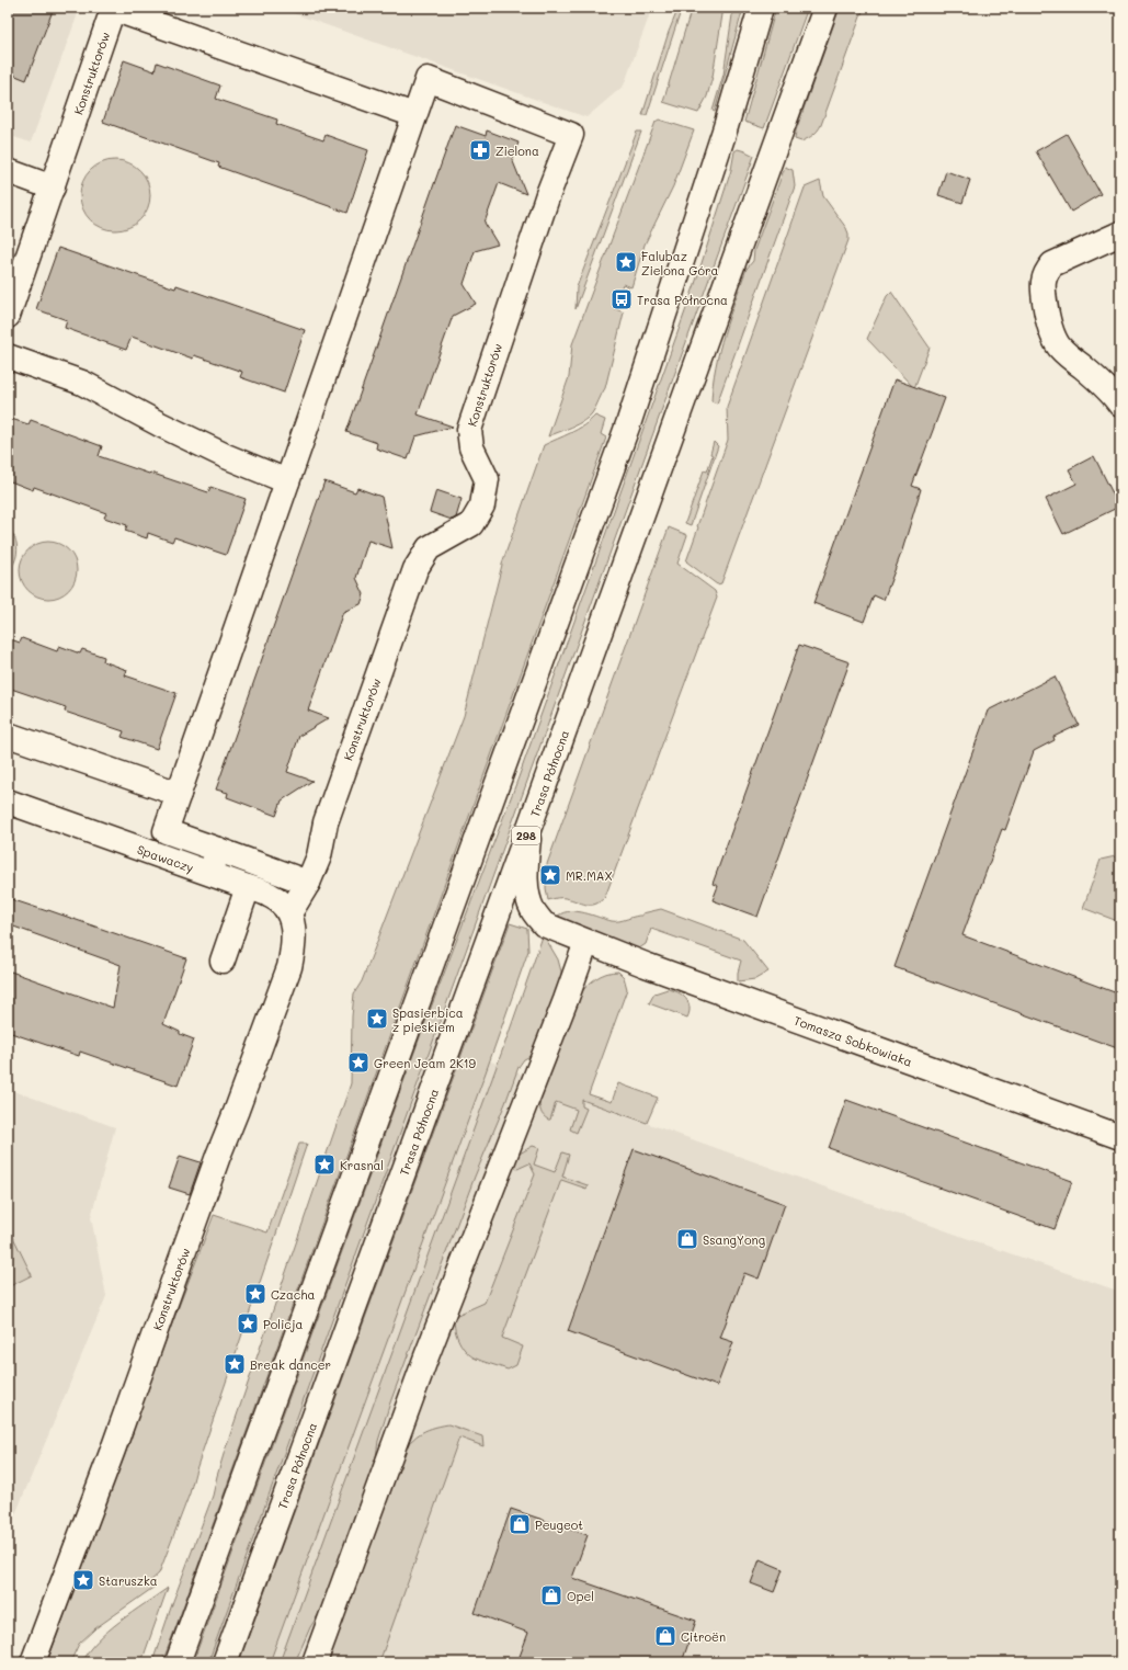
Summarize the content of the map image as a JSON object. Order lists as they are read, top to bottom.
{
  "streets": {
    "street": [
      "Konstruktorów",
      "Trasa Północna",
      "298",
      "Spawaczy",
      "Tomasza Sobkowiaka"
    ]
  },
  "crossings": [
    ["Trasa Północna", "Tomasza Sobkowiaka"]
  ],
  "places": {
    "pharmacy": ["Zielona"],
    "place": [
      "Falubaz Zielona Góra",
      "MR.MAX",
      "Spasierbica z pieskiem",
      "Green Jeam 2K19",
      "Krasnal",
      "Czacha",
      "Policja",
      "Break dancer",
      "Staruszka"
    ],
    "bus stop": ["Trasa Północna"],
    "shop": [
      "SsangYong",
      "Peugeot",
      "Opel",
      "Citroën"
    ]
  }
}
